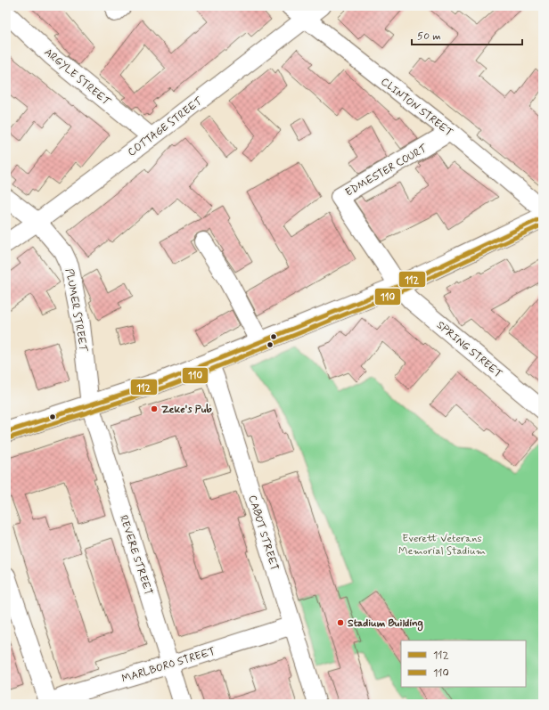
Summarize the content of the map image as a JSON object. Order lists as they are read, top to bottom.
{
  "streets": {
    "street": [
      "ARGYLE STREET",
      "CLINTON STREET",
      "COTTAGE STREET",
      "EDMESTER COURT",
      "PLUMER STREET",
      "SPRING STREET",
      "CABOT STREET",
      "REVERE STREET",
      "MARLBORO STREET"
    ]
  },
  "crossings": [
    ["ARGYLE STREET", "COTTAGE STREET"],
    ["CLINTON STREET", "COTTAGE STREET"],
    ["CLINTON STREET", "EDMESTER COURT"],
    ["COTTAGE STREET", "PLUMER STREET"],
    ["EDMESTER COURT", "SPRING STREET"],
    ["PLUMER STREET", "REVERE STREET"],
    ["CABOT STREET", "MARLBORO STREET"],
    ["REVERE STREET", "MARLBORO STREET"]
  ],
  "parks": ["Everett Veterans Memorial Stadium"],
  "places": ["Zeke's Pub", "Stadium Building"],
  "lines": ["transit line 112", "transit line 110"],
  "legend": ["112", "110"],
  "scale_bar": "50 m"
}
